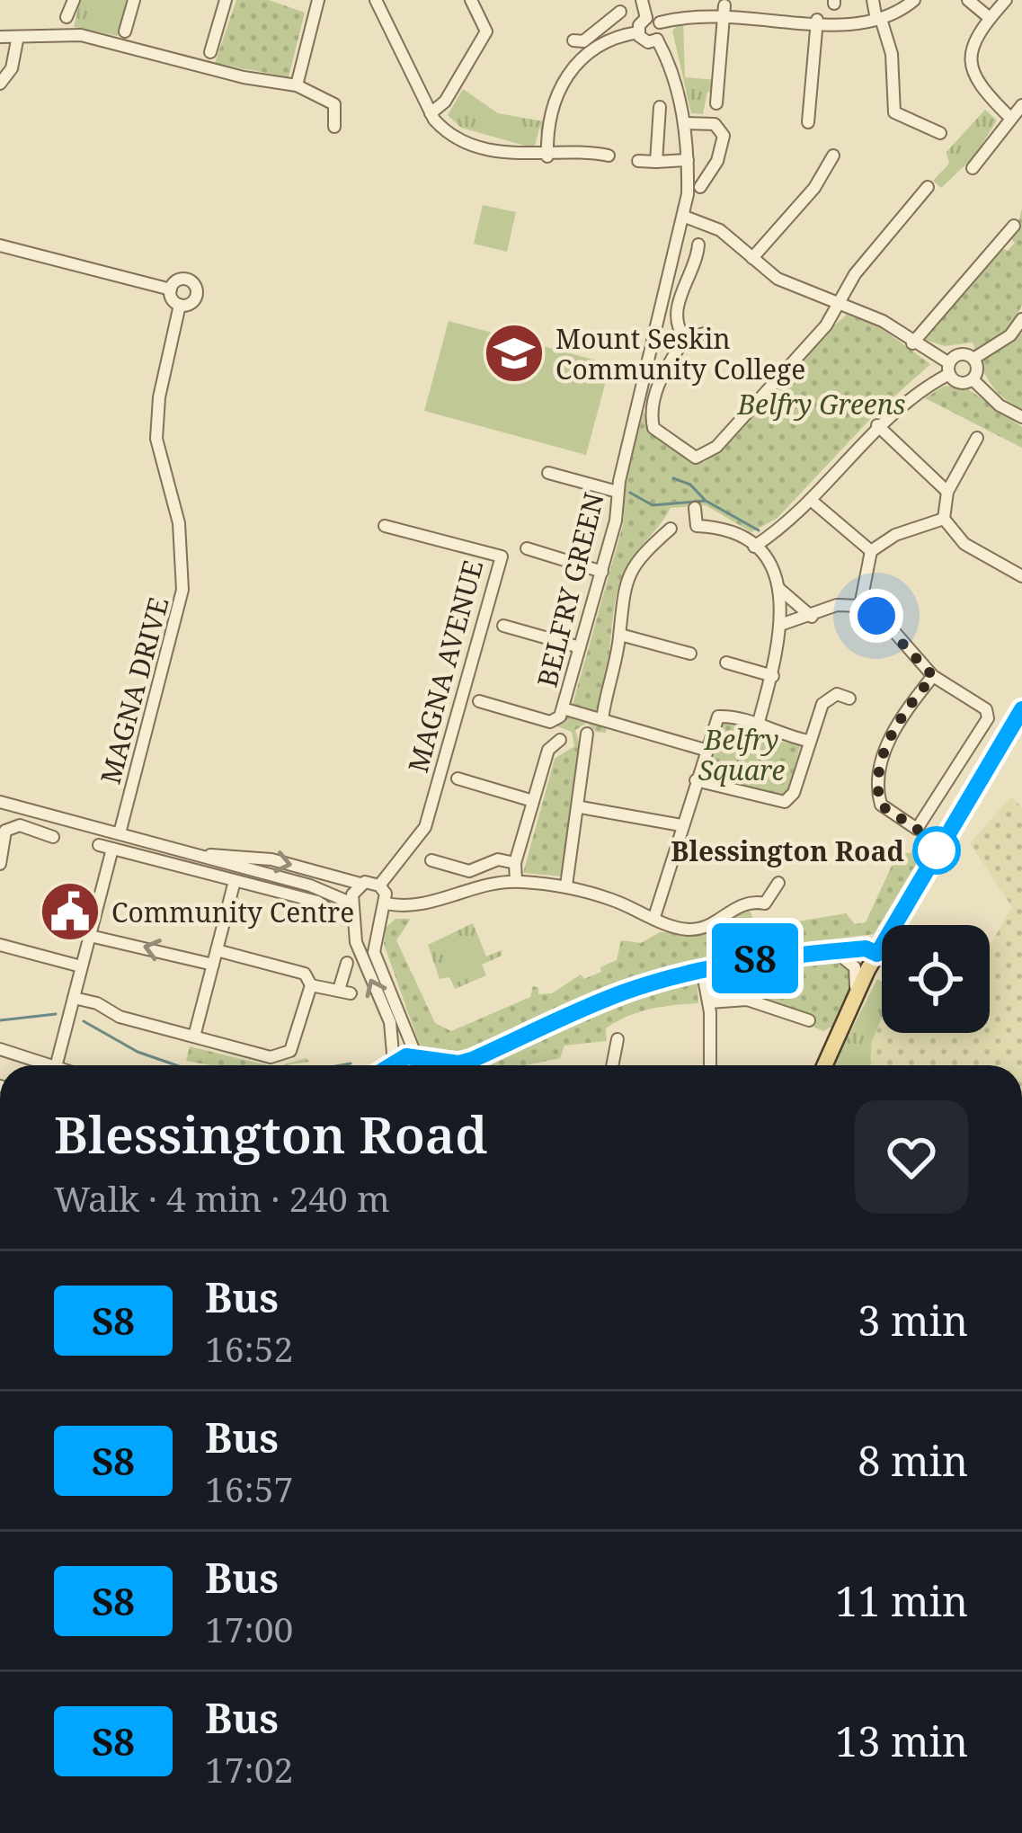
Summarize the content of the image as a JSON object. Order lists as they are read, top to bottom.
{
  "streets": {
    "street": ["BELFRY GREEN", "MAGNA AVENUE", "MAGNA DRIVE"]
  },
  "parks": ["Belfry Greens", "Belfry Square"],
  "places": {
    "school or university": ["Mount Seskin Community College"],
    "other": ["Blessington Road"],
    "public building": ["Community Centre"]
  },
  "lines": ["bus line S8"],
  "page": {
    "on_map": "S8",
    "heading": ["Blessington Road", "Walk · 4 min · 240 m"],
    "list": [
      {
        "mark": "S8",
        "name": "Bus",
        "note": "16:52",
        "value": "3 min"
      },
      {
        "mark": "S8",
        "name": "Bus",
        "note": "16:57",
        "value": "8 min"
      },
      {
        "mark": "S8",
        "name": "Bus",
        "note": "17:00",
        "value": "11 min"
      },
      {
        "mark": "S8",
        "name": "Bus",
        "note": "17:02",
        "value": "13 min"
      }
    ]
  }
}
